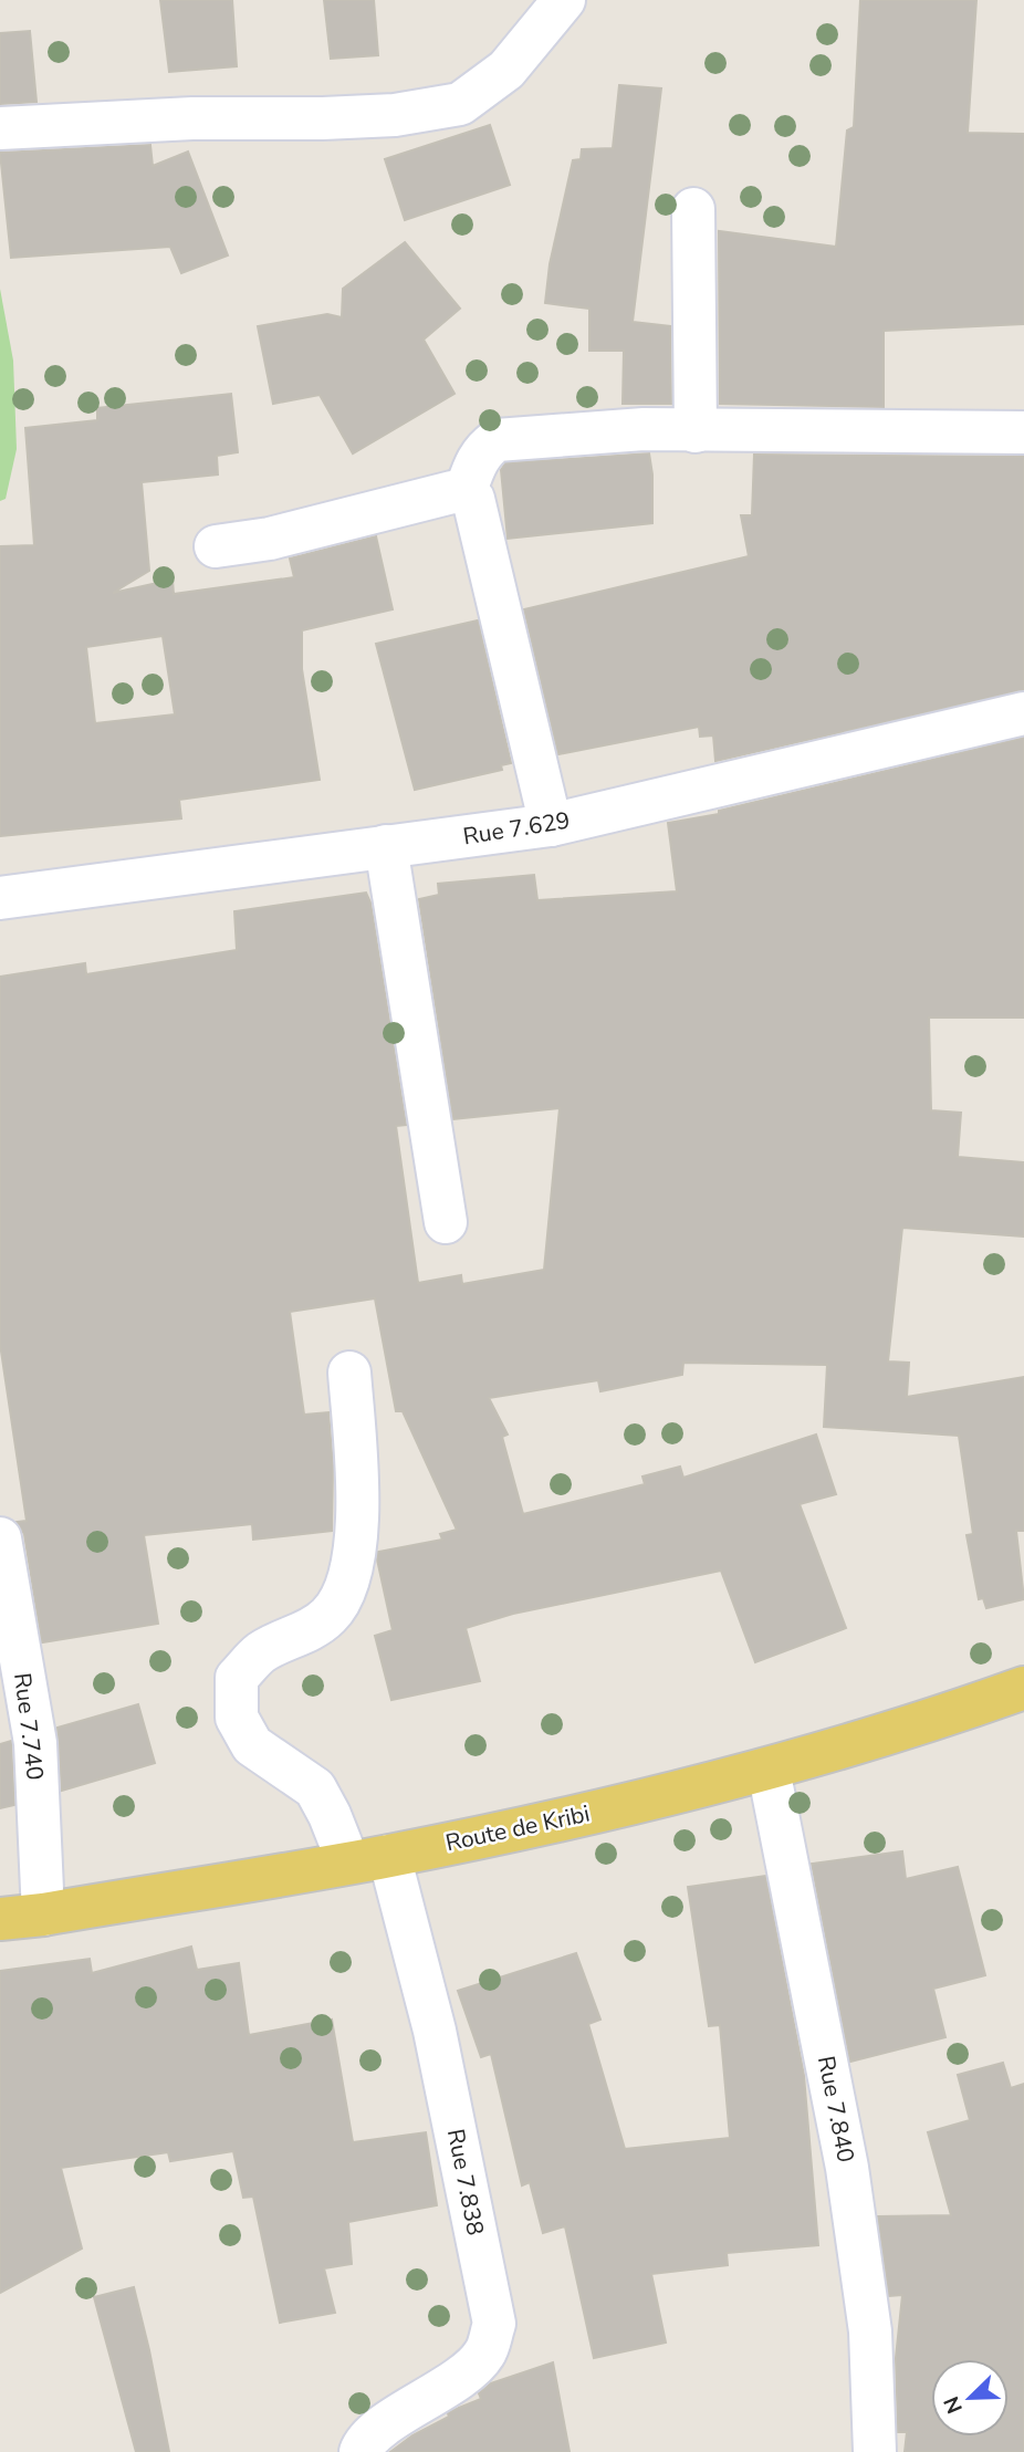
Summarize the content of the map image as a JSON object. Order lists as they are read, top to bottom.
{
  "streets": {
    "main road": ["Route de Kribi"],
    "street": [
      "Rue 7.629",
      "Rue 7.740",
      "Rue 7.840",
      "Rue 7.838"
    ]
  },
  "crossings": [
    ["Rue 7.740", "Route de Kribi"],
    ["Route de Kribi", "Rue 7.840"],
    ["Route de Kribi", "Rue 7.838"]
  ],
  "north": "bottom left"
}
